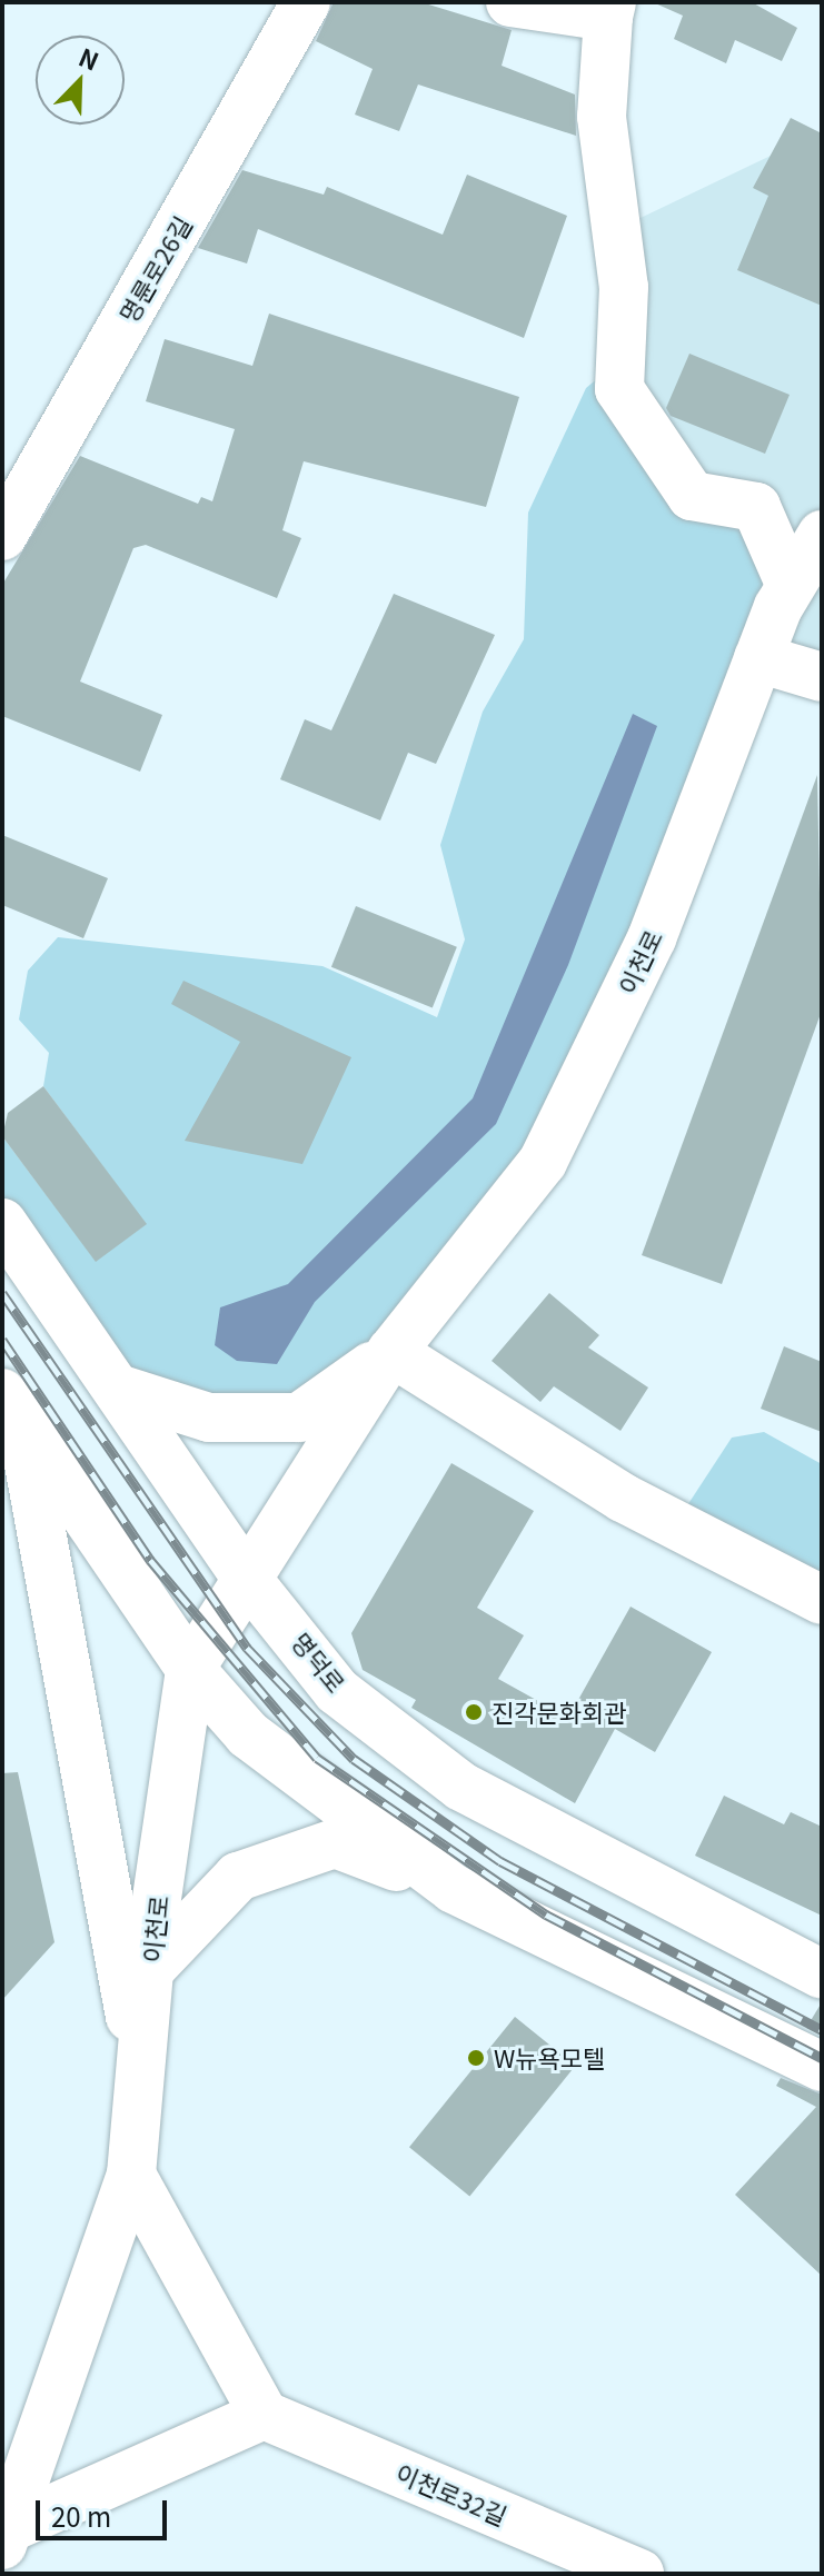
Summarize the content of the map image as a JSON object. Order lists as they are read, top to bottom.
{
  "streets": {
    "main road": [
      "명륜로26길",
      "이천로",
      "명덕로",
      "이천로32길"
    ]
  },
  "crossings": [
    ["이천로", "명덕로"]
  ],
  "places": ["진각문화회관", "W뉴욕모텔"],
  "scale_bar": "20 m",
  "north": "top right"
}
